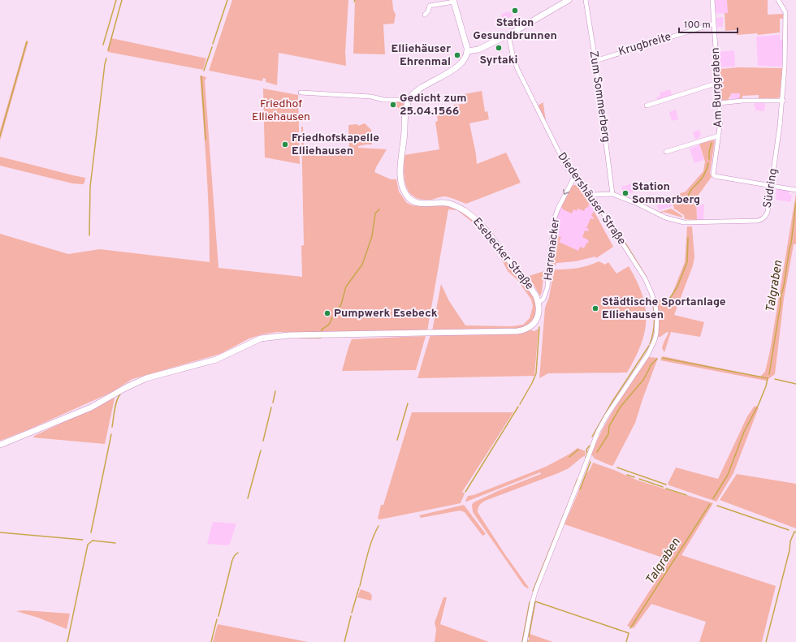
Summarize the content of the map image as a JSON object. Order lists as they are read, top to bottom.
{
  "streets": {
    "street": [
      "Krugbreite",
      "Am Burggraben",
      "Zum Sommerberg",
      "Südring",
      "Diedershäuser Straße",
      "Harrenacker",
      "Esebecker Straße"
    ]
  },
  "crossings": [
    ["Krugbreite", "Am Burggraben"],
    ["Krugbreite", "Zum Sommerberg"],
    ["Am Burggraben", "Südring"],
    ["Zum Sommerberg", "Südring"],
    ["Südring", "Diedershäuser Straße"],
    ["Diedershäuser Straße", "Harrenacker"],
    ["Harrenacker", "Esebecker Straße"]
  ],
  "one_way": ["Harrenacker"],
  "water": ["Talgraben"],
  "parks": ["Friedhof Elliehausen"],
  "places": [
    "Station Gesundbrunnen",
    "Syrtaki",
    "Elliehäuser Ehrenmal",
    "Gedicht zum 25.04.1566",
    "Friedhofskapelle Elliehausen",
    "Station Sommerberg",
    "Städtische Sportanlage Elliehausen",
    "Pumpwerk Esebeck"
  ],
  "scale_bar": "100 m"
}
